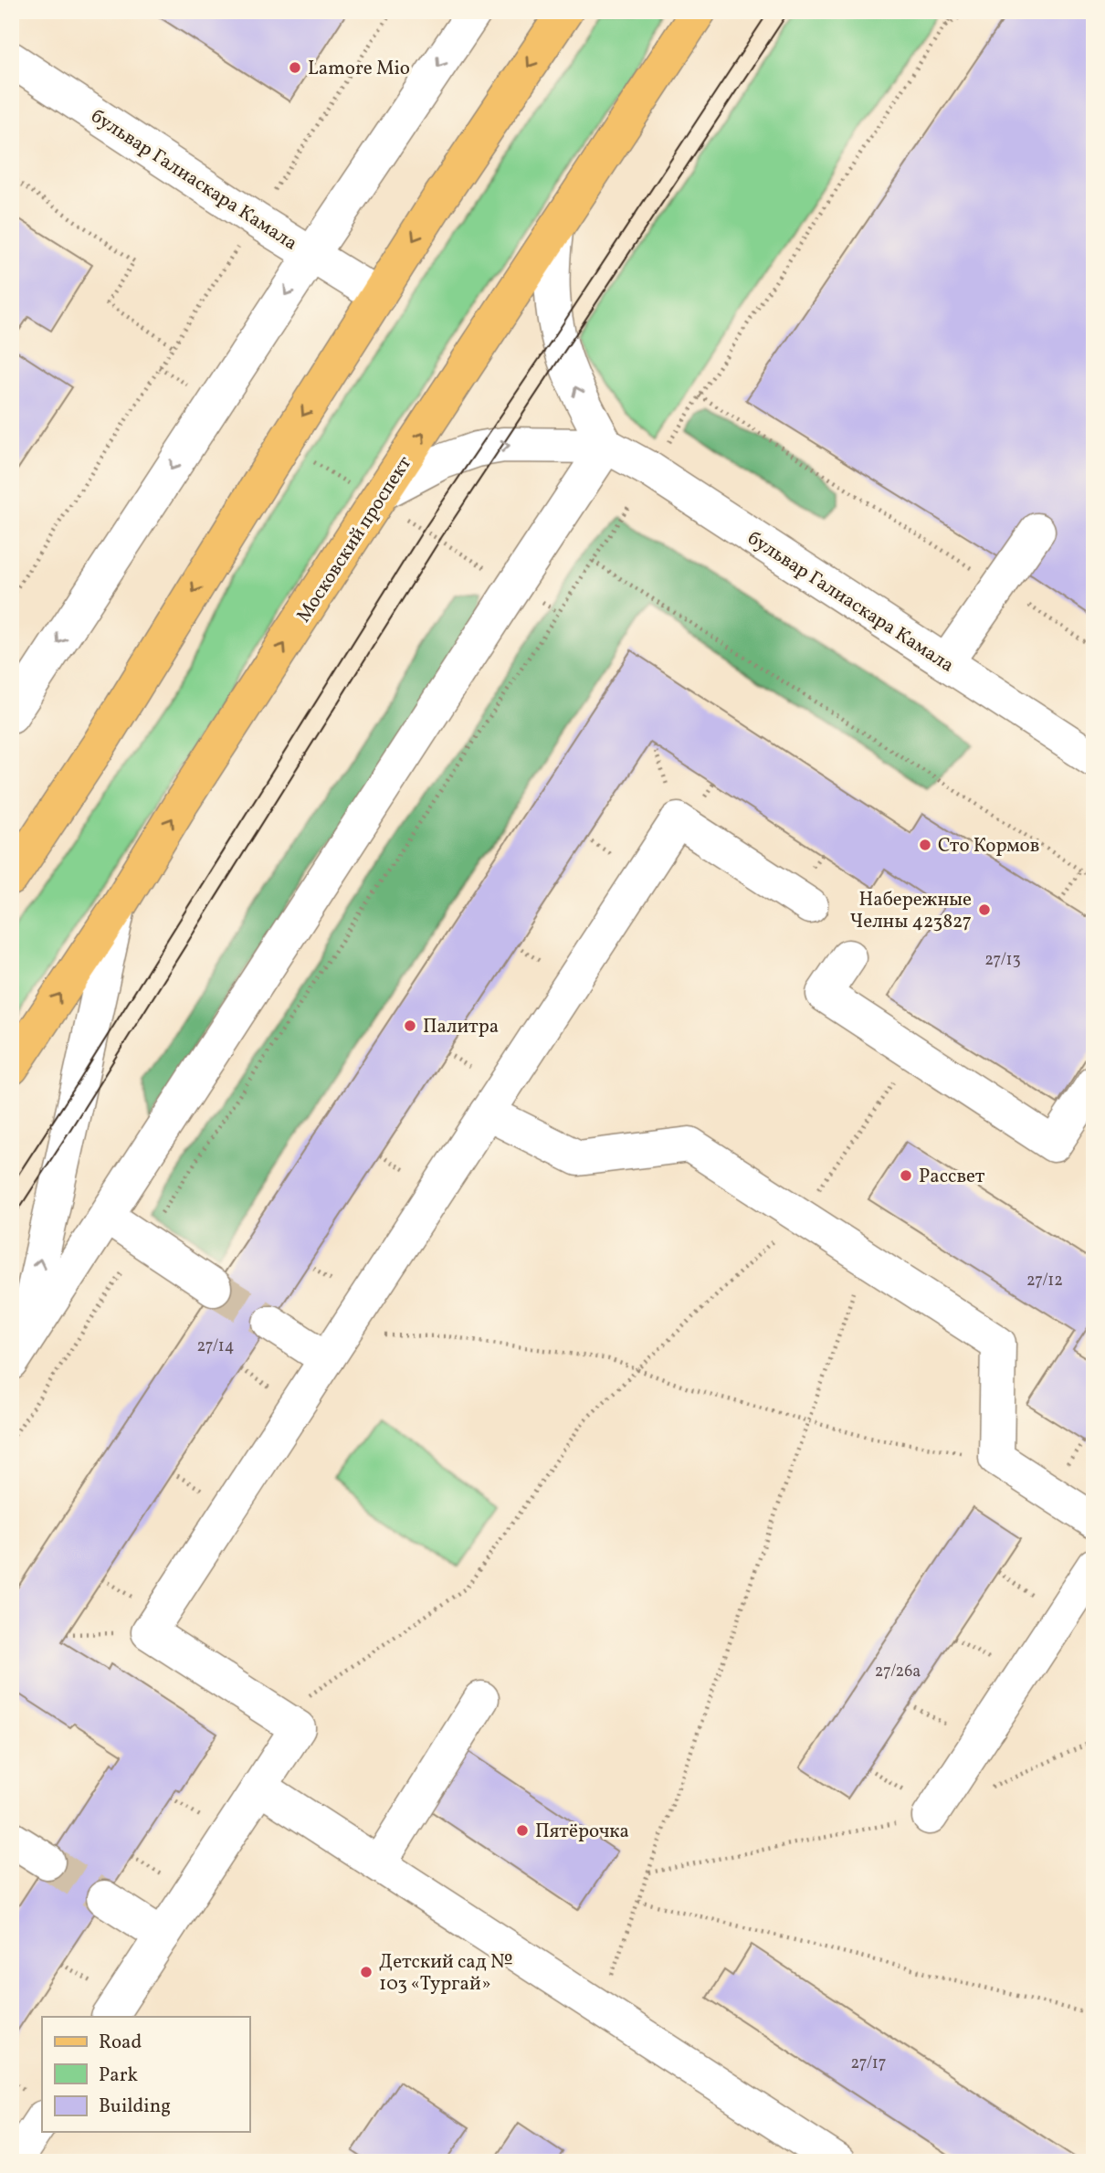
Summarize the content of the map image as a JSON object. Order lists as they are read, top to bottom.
{
  "streets": {
    "main road": ["Московский проспект"],
    "street": ["бульвар Галиаскара Камала"]
  },
  "crossings": [
    ["бульвар Галиаскара Камала", "Московский проспект"]
  ],
  "places": [
    "Lamore Mio",
    "Сто Кормов",
    "Набережные Челны 423827",
    "Палитра",
    "Рассвет",
    "Пятёрочка",
    "Детский сад № 103 «Тургай»"
  ],
  "house_numbers": [
    "27/13",
    "27/12",
    "27/14",
    "27/26а",
    "27/17"
  ],
  "legend": ["Road", "Park", "Building"]
}
